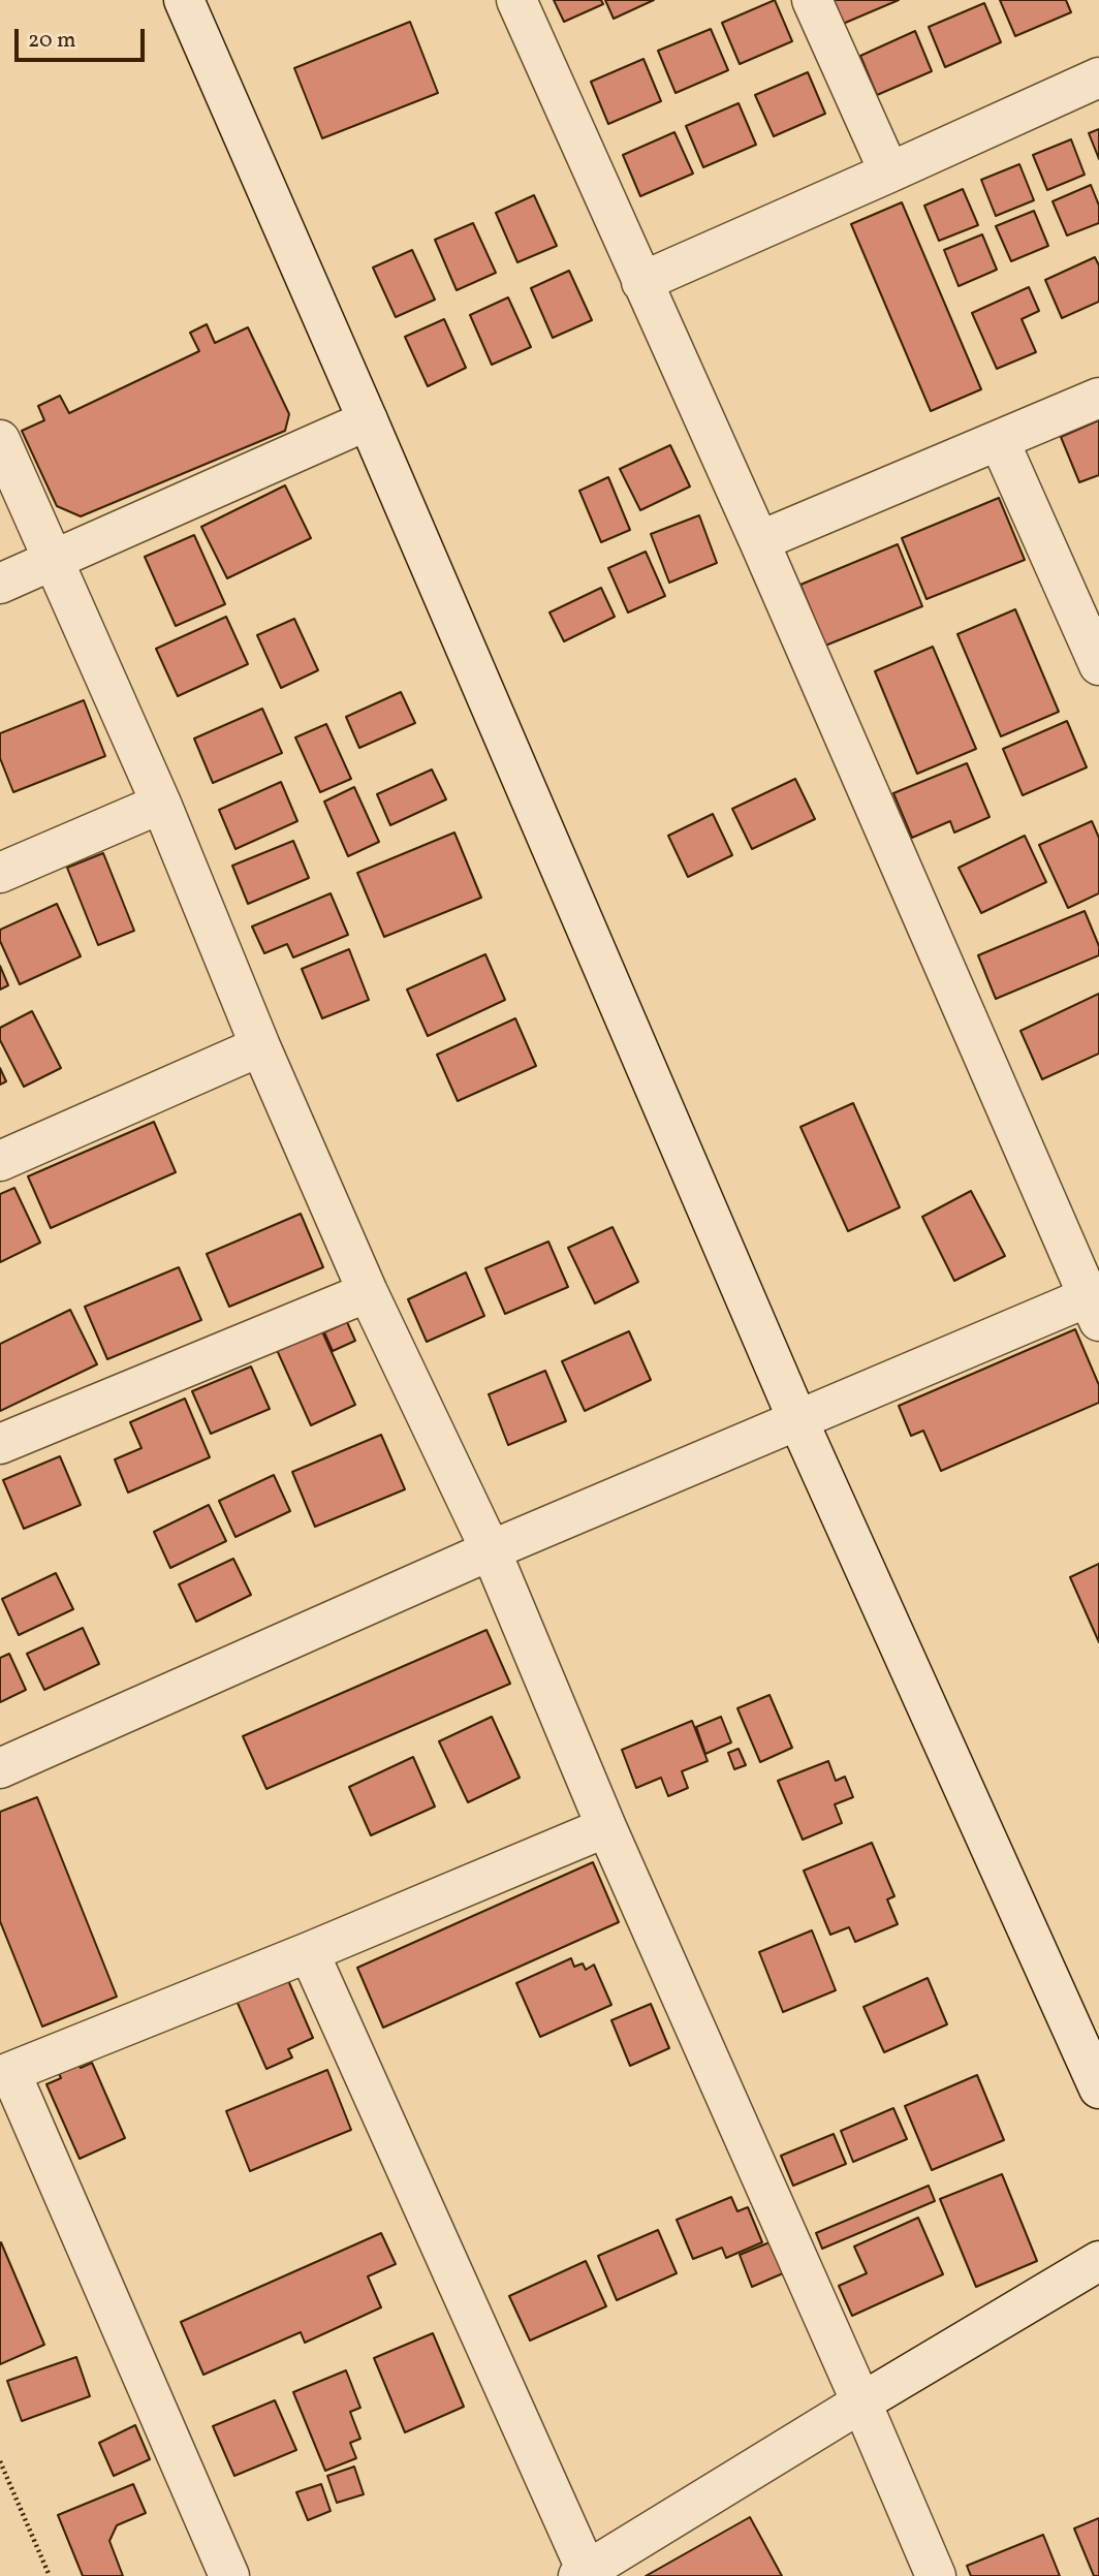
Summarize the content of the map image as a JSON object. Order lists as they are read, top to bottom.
{
  "scale_bar": "20 m"
}
